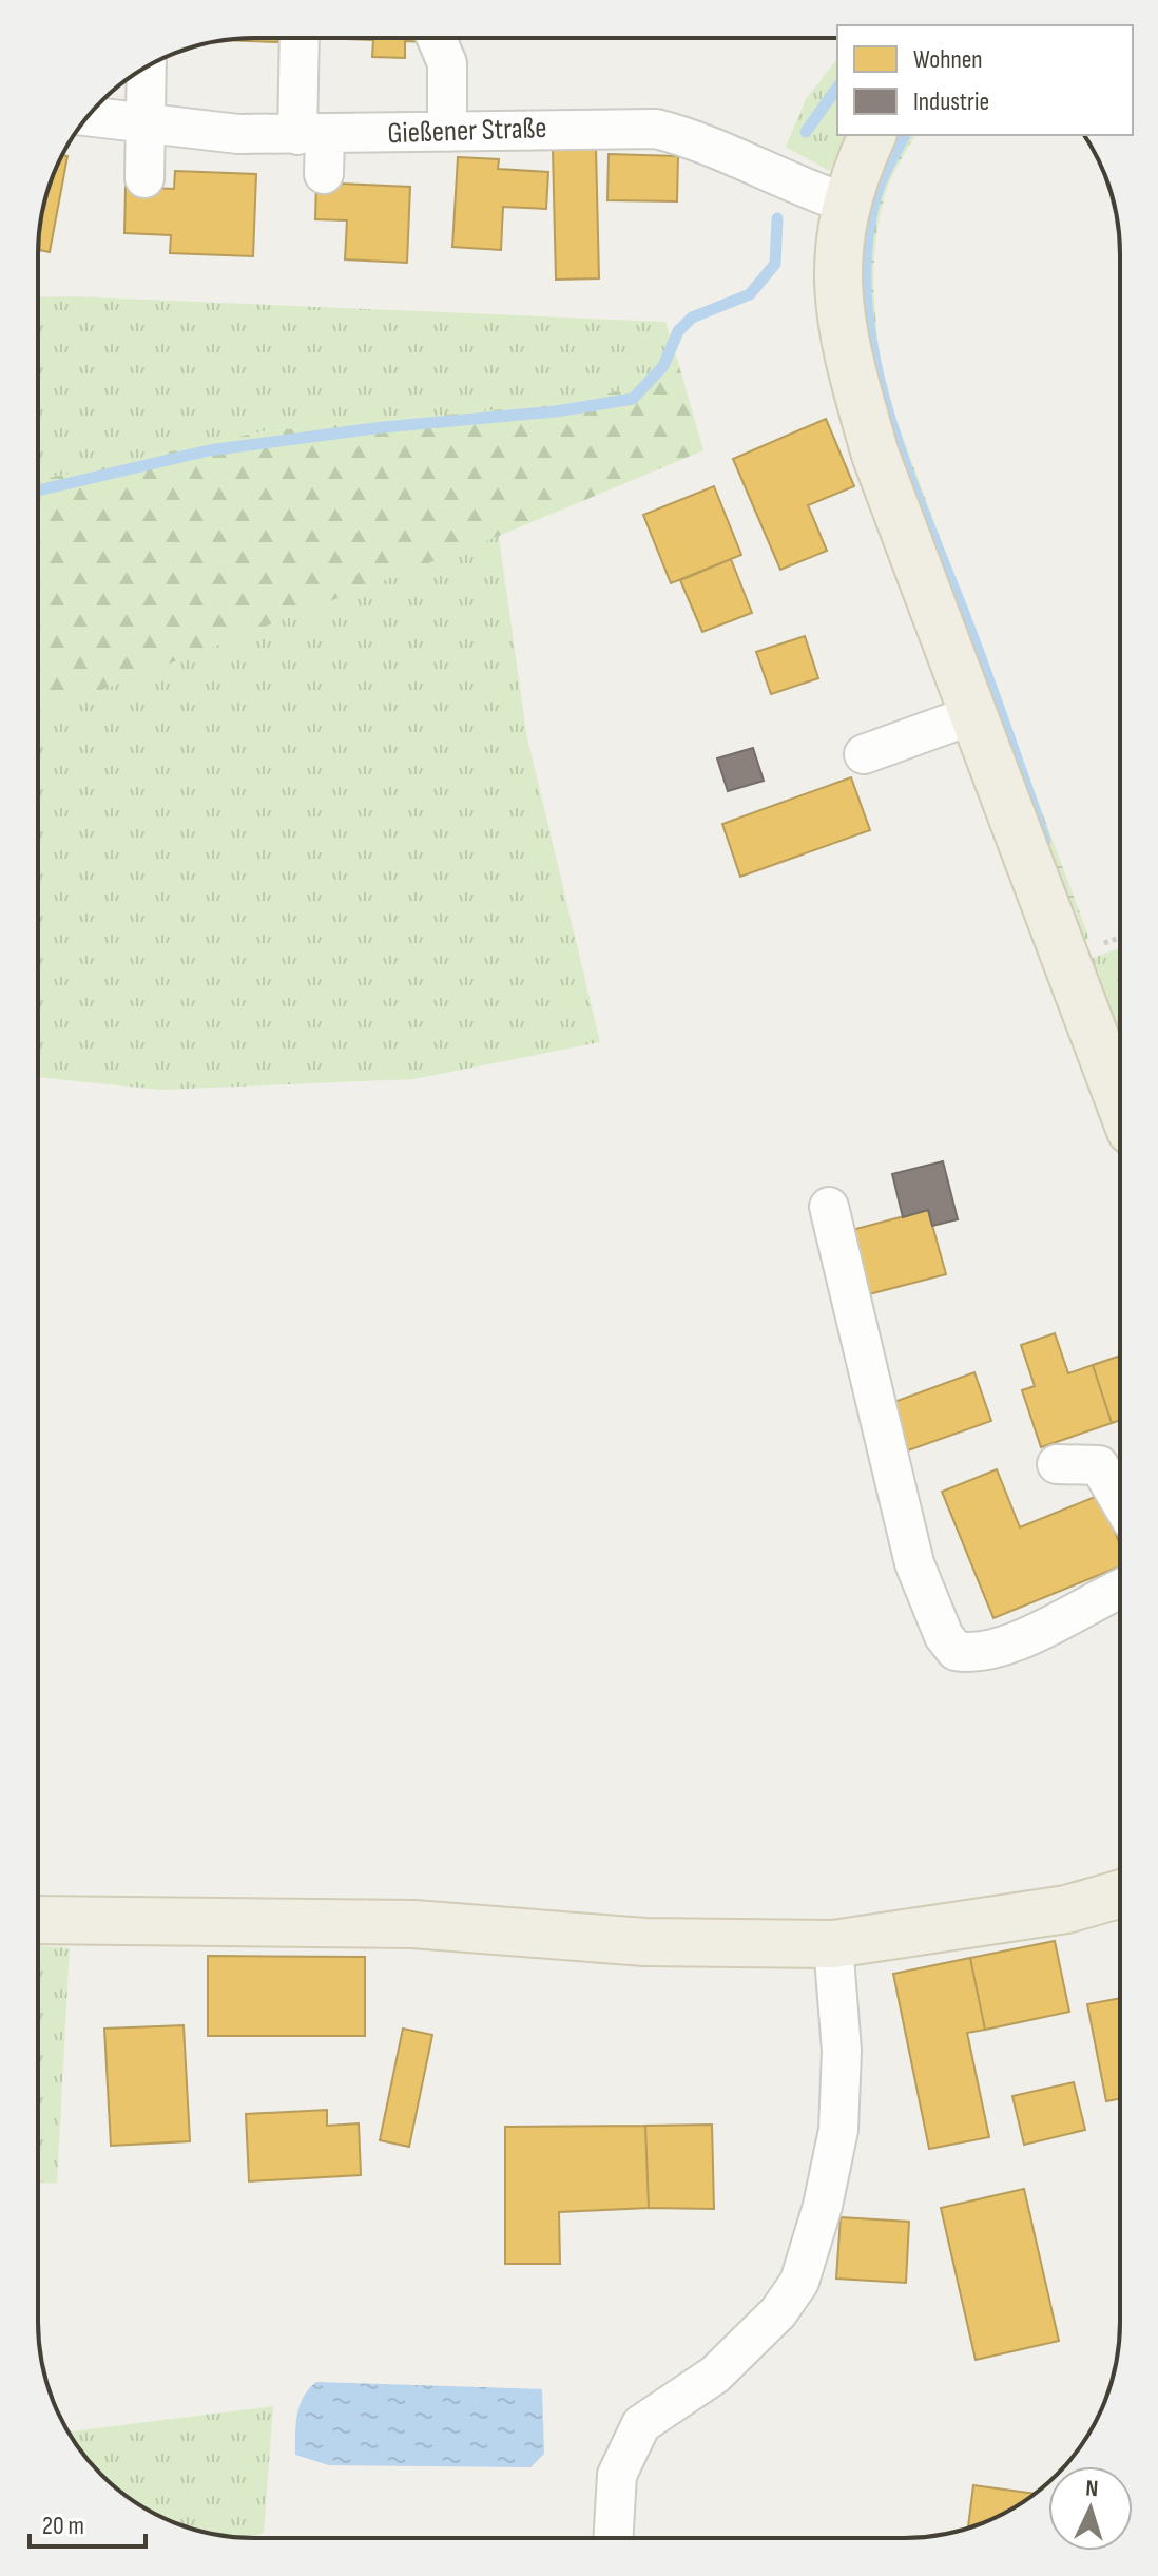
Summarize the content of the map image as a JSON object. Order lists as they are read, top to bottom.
{
  "streets": {
    "street": ["Gießener Straße"]
  },
  "legend": ["Wohnen", "Industrie"],
  "scale_bar": "20 m",
  "north": "top"
}
